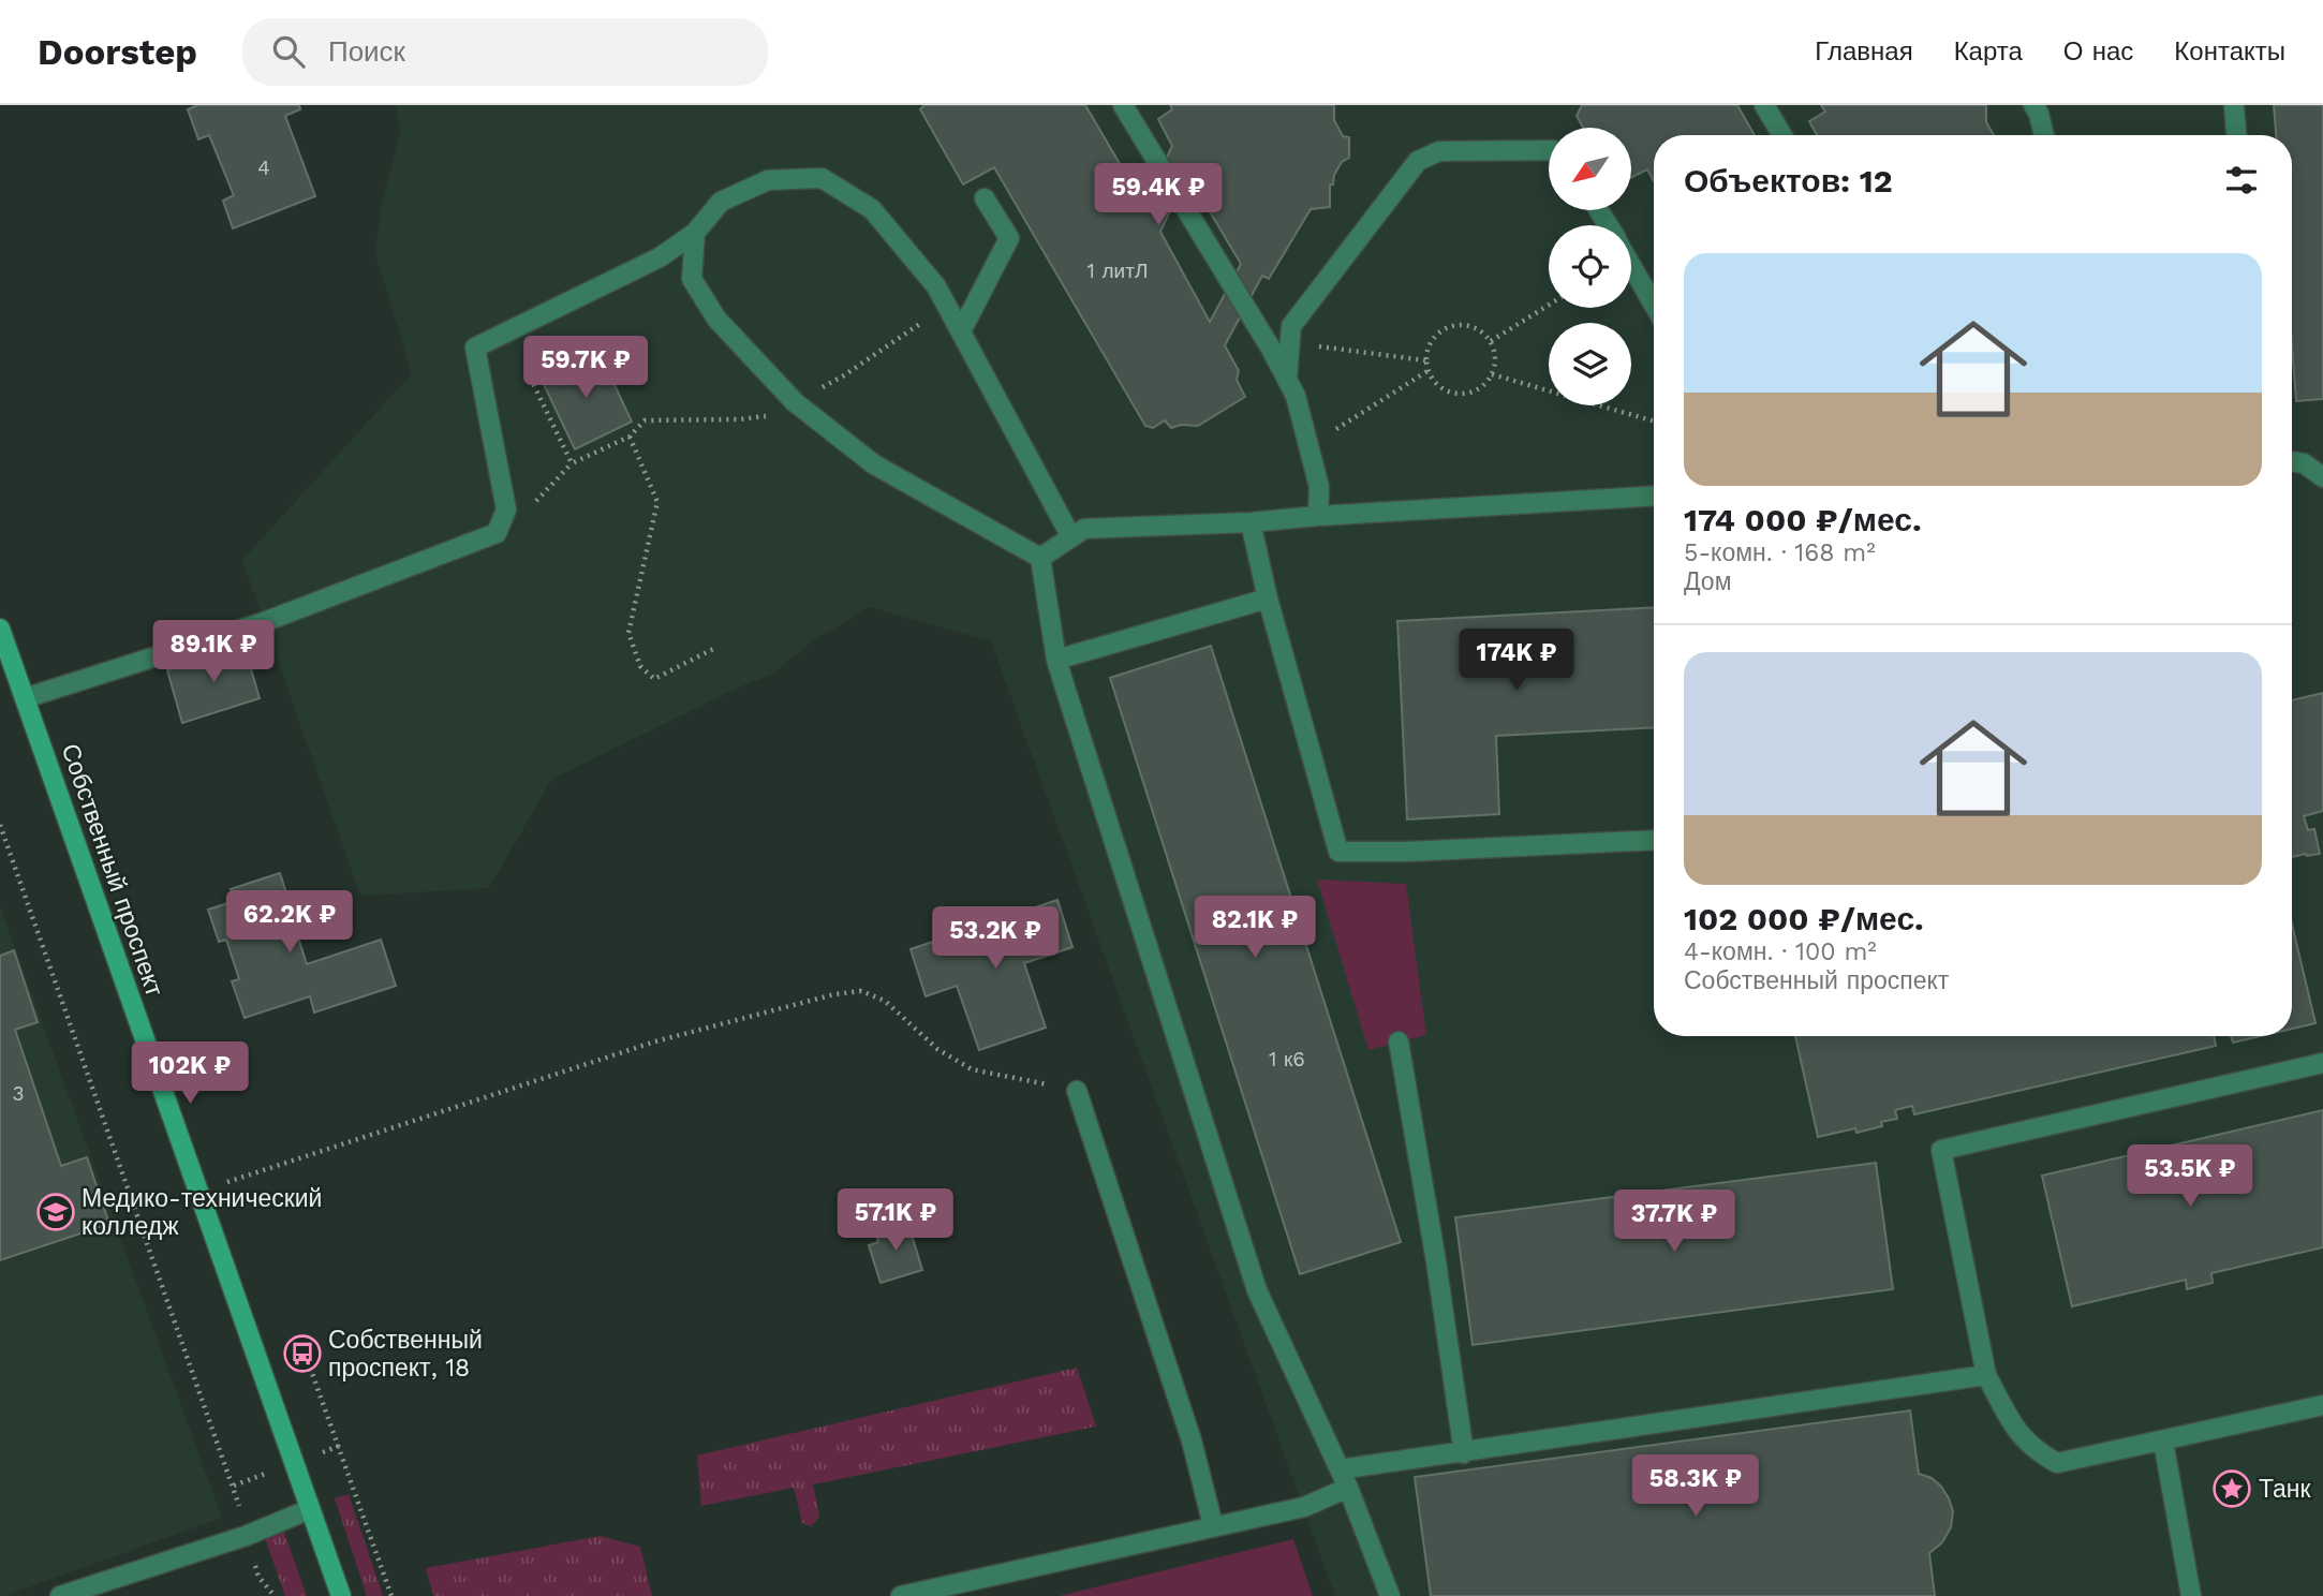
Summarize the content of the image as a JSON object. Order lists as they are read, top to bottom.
{
  "streets": {
    "street": ["Собственный проспект"]
  },
  "places": {
    "school or university": ["Медико-технический колледж"],
    "bus stop": ["Собственный проспект, 18"],
    "place": ["Танк"]
  },
  "house_numbers": [
    "4",
    "1 литЛ",
    "1 к6",
    "3"
  ],
  "north": "bottom left",
  "page": {
    "header": "Doorstep",
    "search": "Поиск",
    "nav": [
      "Главная",
      "Карта",
      "О нас",
      "Контакты"
    ],
    "heading": "Объектов: 12",
    "price": [
      "59.4K ₽",
      "59.7K ₽",
      "89.1K ₽",
      "174K ₽",
      "62.2K ₽",
      "82.1K ₽",
      "53.2K ₽",
      "102K ₽",
      "53.5K ₽",
      "57.1K ₽",
      "37.7K ₽",
      "58.3K ₽"
    ],
    "list": [
      {
        "name": "174 000 ₽/мес.",
        "note": "5-комн. · 168 m² · Дом"
      },
      {
        "name": "102 000 ₽/мес.",
        "note": "4-комн. · 100 m² · Собственный проспект"
      }
    ]
  }
}
